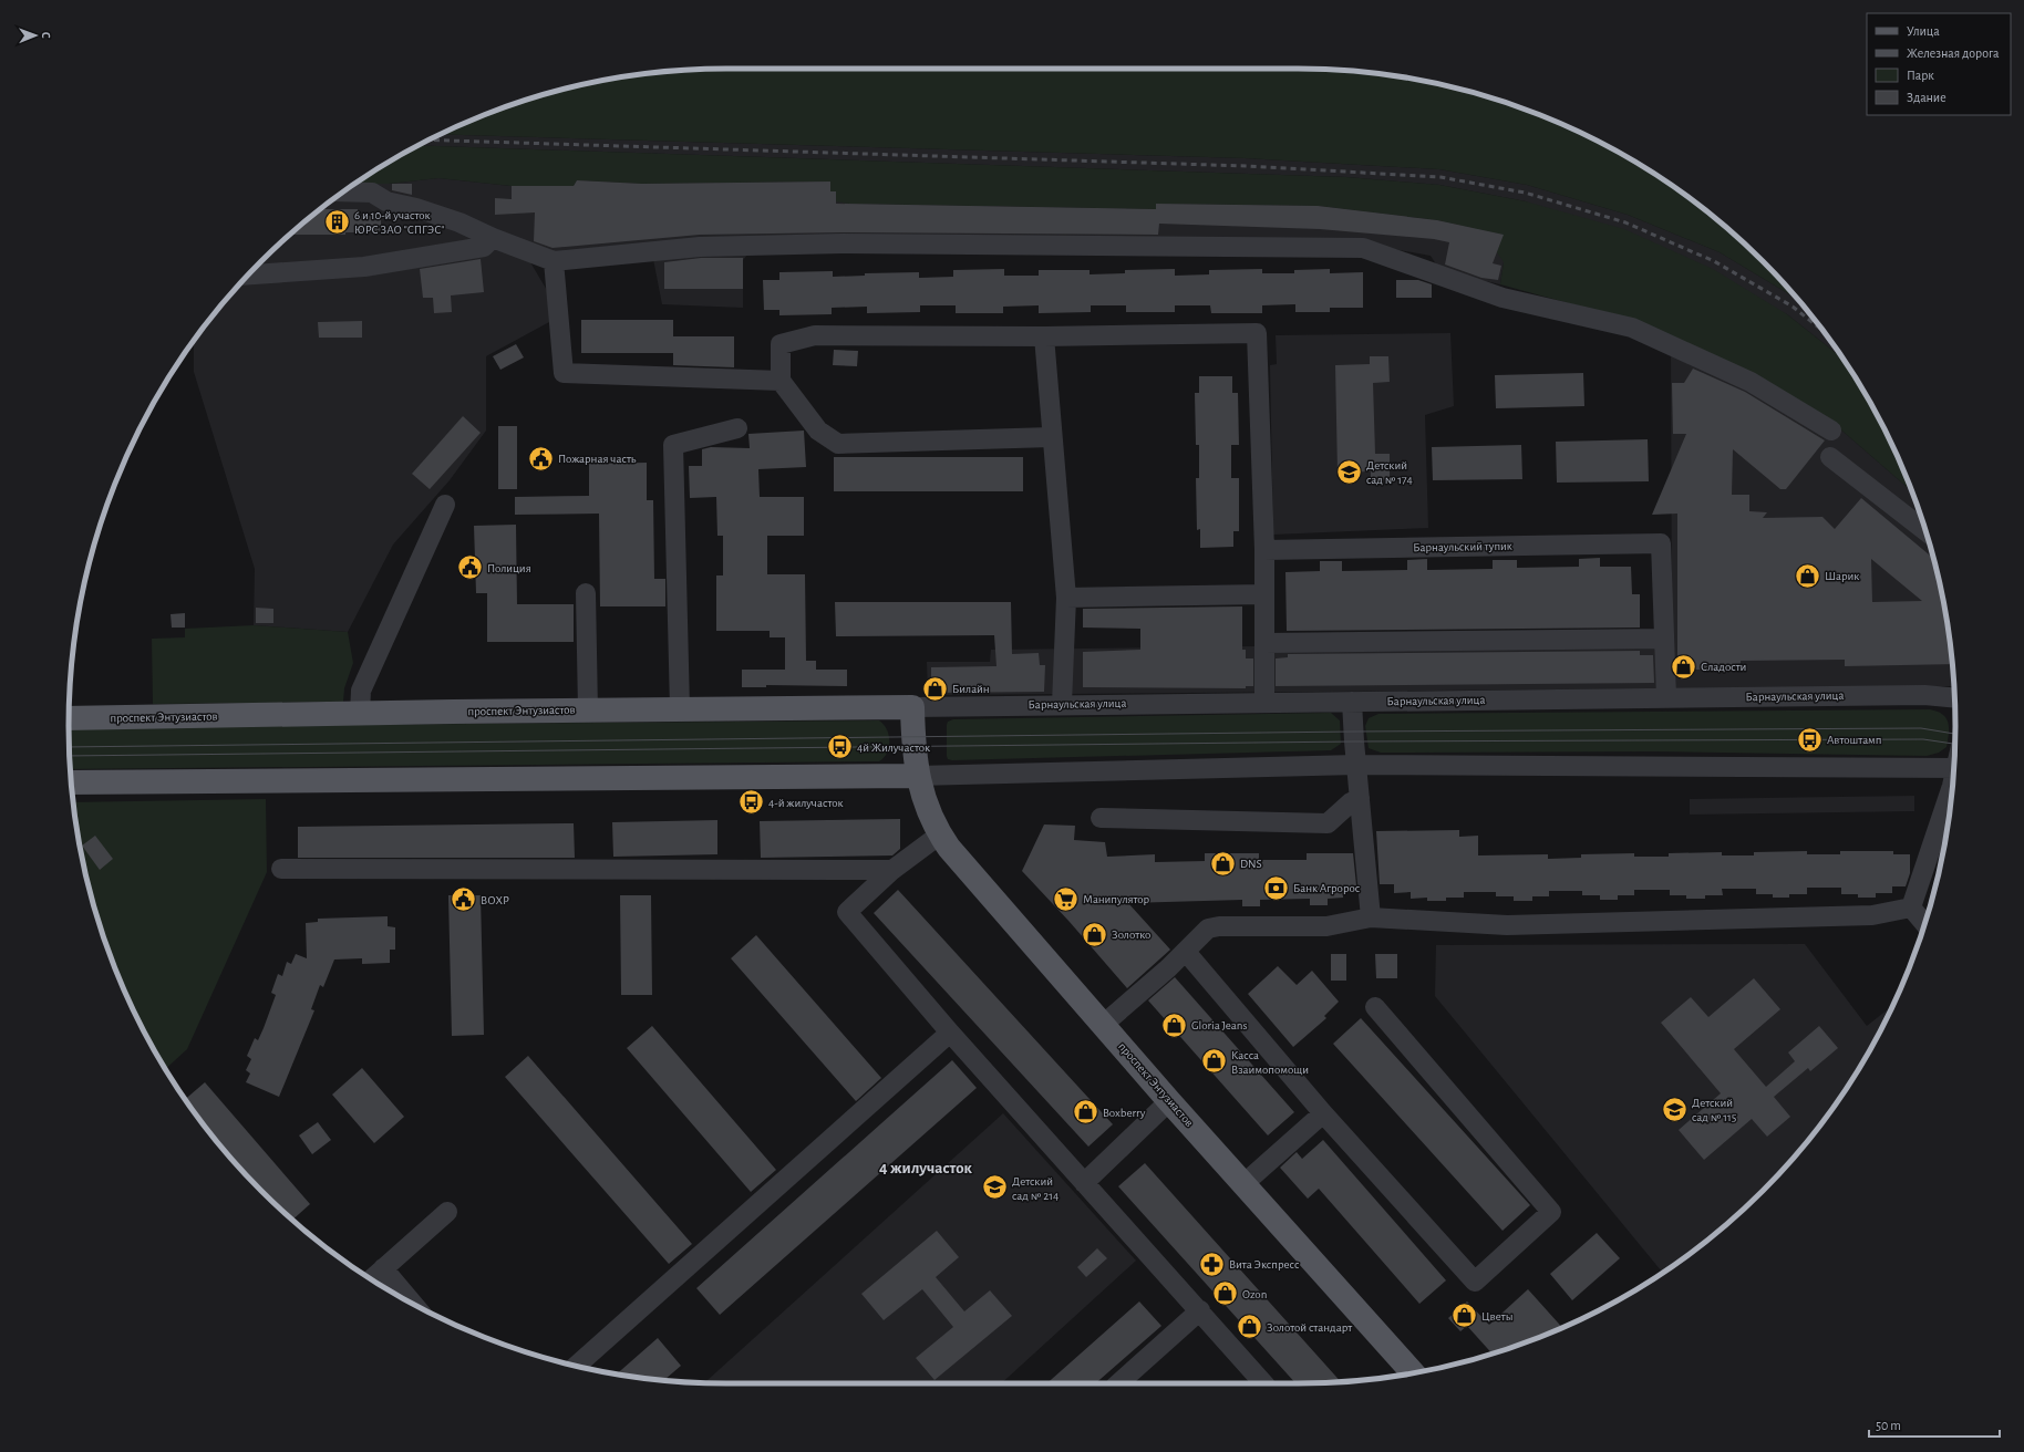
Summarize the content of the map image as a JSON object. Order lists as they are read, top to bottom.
{
  "streets": {
    "main road": ["проспект Энтузиастов"],
    "street": ["Барнаульский тупик", "Барнаульская улица"]
  },
  "crossings": [
    ["Барнаульская улица", "проспект Энтузиастов"]
  ],
  "districts": ["4 жилучасток"],
  "places": {
    "building": ["6 и 10-й участок ЮРС ЗАО \"СПГЭС\""],
    "public building": ["Пожарная часть", "Полиция", "ВОХР"],
    "school or university": ["Детский сад № 174", "Детский сад № 115", "Детский сад № 214"],
    "shop": [
      "Шарик",
      "Сладости",
      "Билайн",
      "DNS",
      "Золотко",
      "Gloria Jeans",
      "Касса Взаимопомощи",
      "Boxberry",
      "Ozon",
      "Цветы",
      "Золотой стандарт"
    ],
    "bus stop": ["Автоштамп", "4й Жилучасток", "4-й жилучасток"],
    "bank": ["Банк Агророс"],
    "supermarket": ["Манипулятор"],
    "pharmacy": ["Вита Экспресс"]
  },
  "legend": [
    "Улица",
    "Железная дорога",
    "Парк",
    "Здание"
  ],
  "scale_bar": "50 m",
  "north": "right"
}
